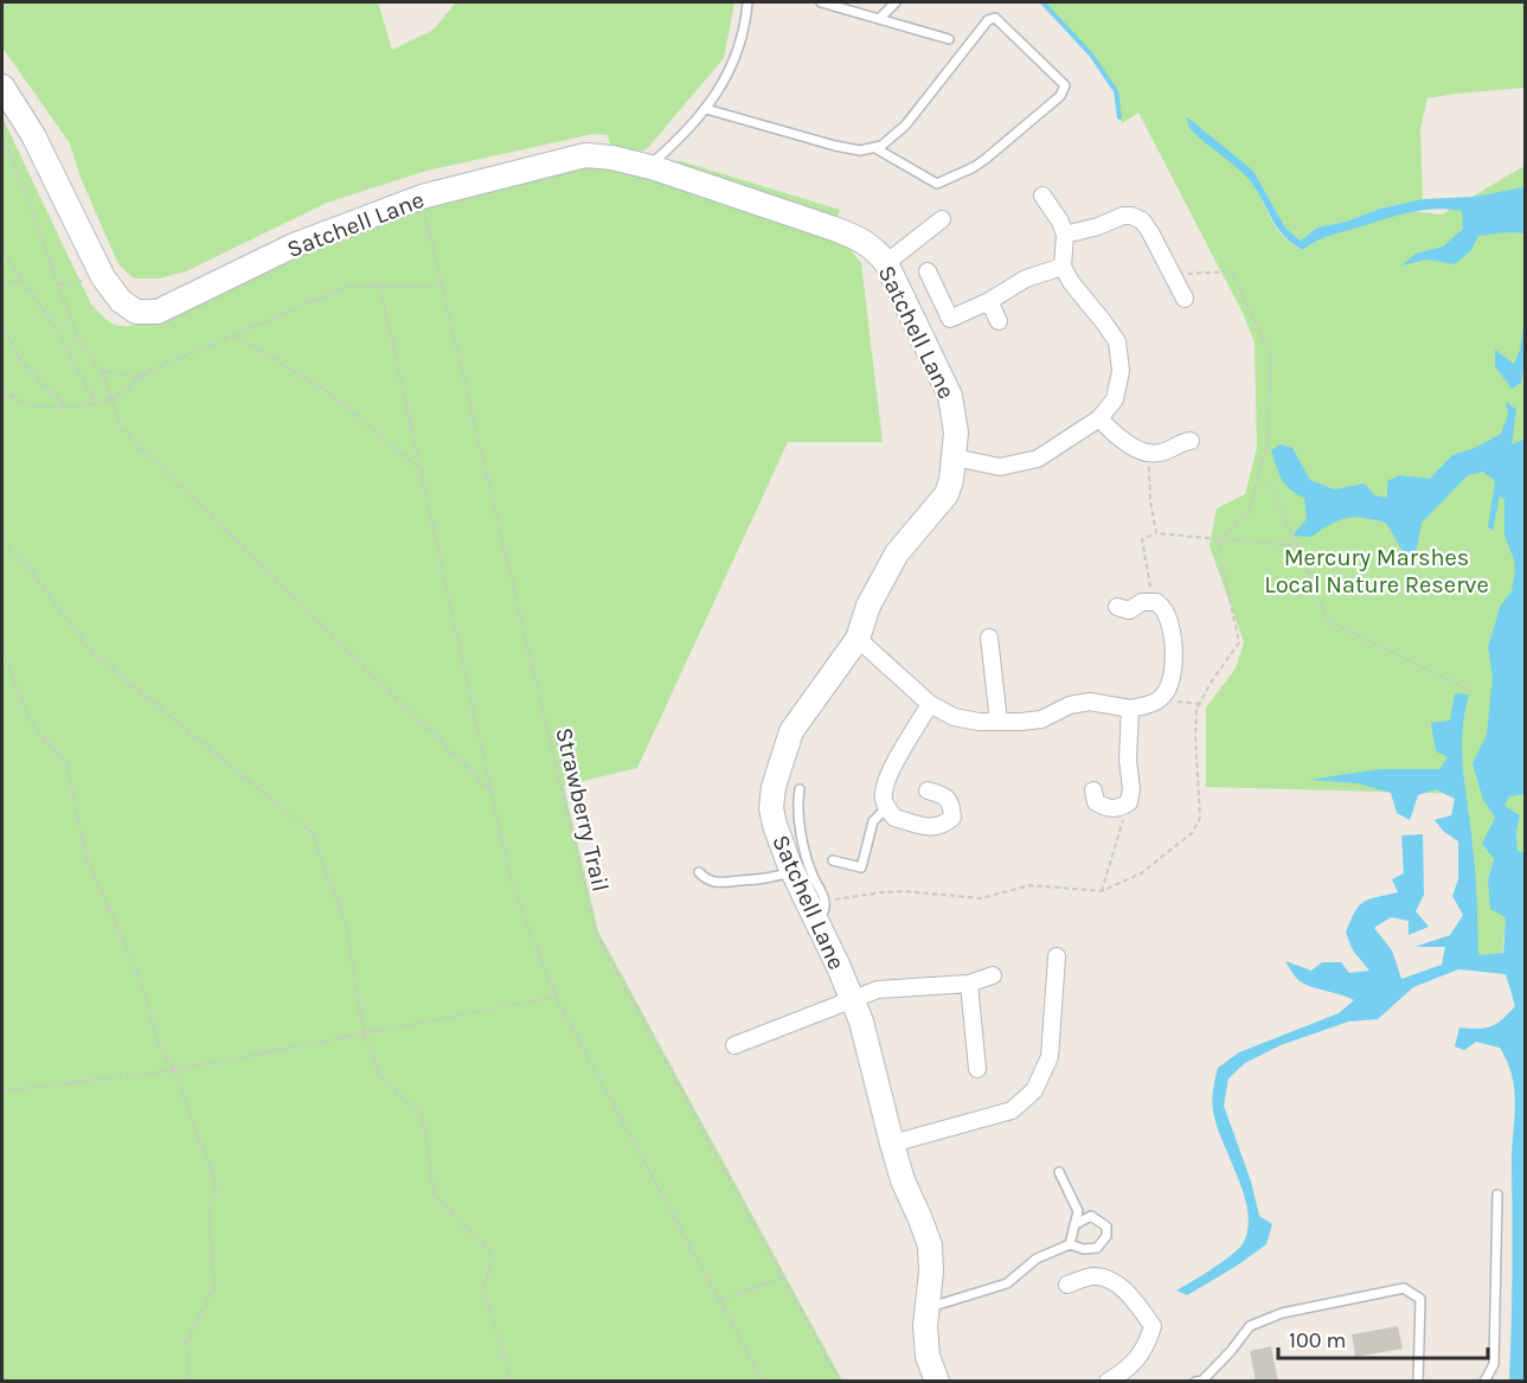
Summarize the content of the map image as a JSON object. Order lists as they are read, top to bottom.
{
  "streets": {
    "street": ["Satchell Lane"],
    "path": ["Strawberry Trail"]
  },
  "crossings": [
    ["Satchell Lane", "Strawberry Trail"]
  ],
  "parks": ["Mercury Marshes Local Nature Reserve"],
  "scale_bar": "100 m"
}
